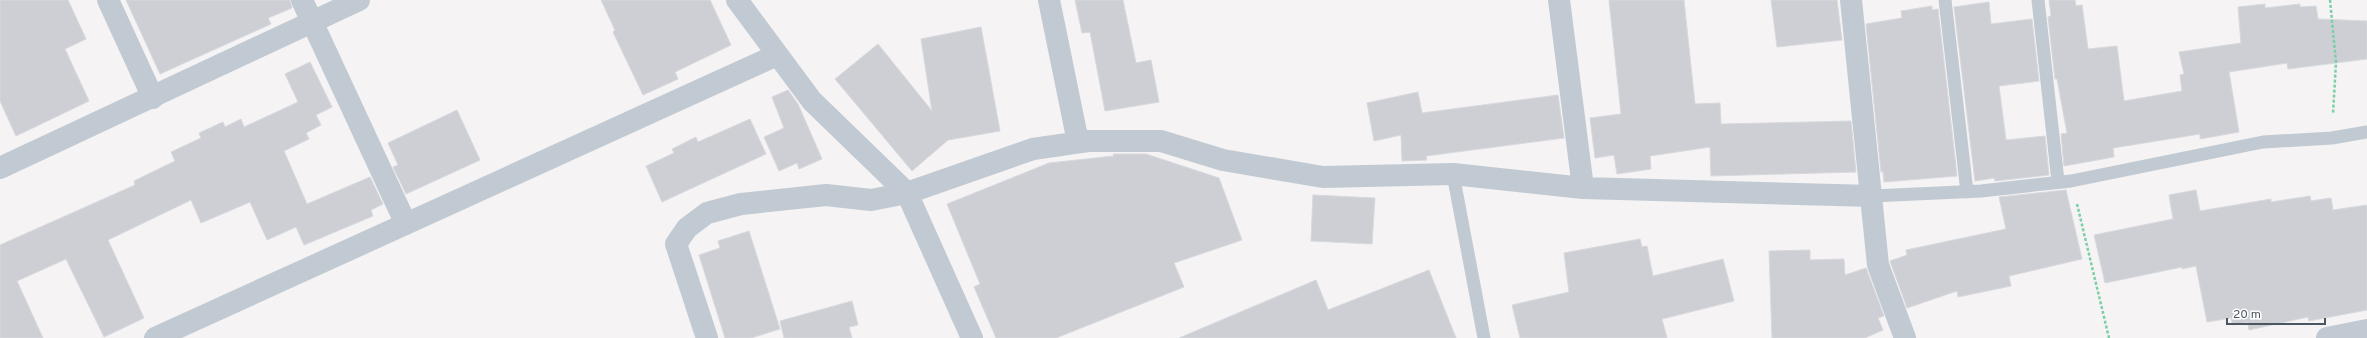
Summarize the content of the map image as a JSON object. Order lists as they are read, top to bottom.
{
  "scale_bar": "20 m"
}
